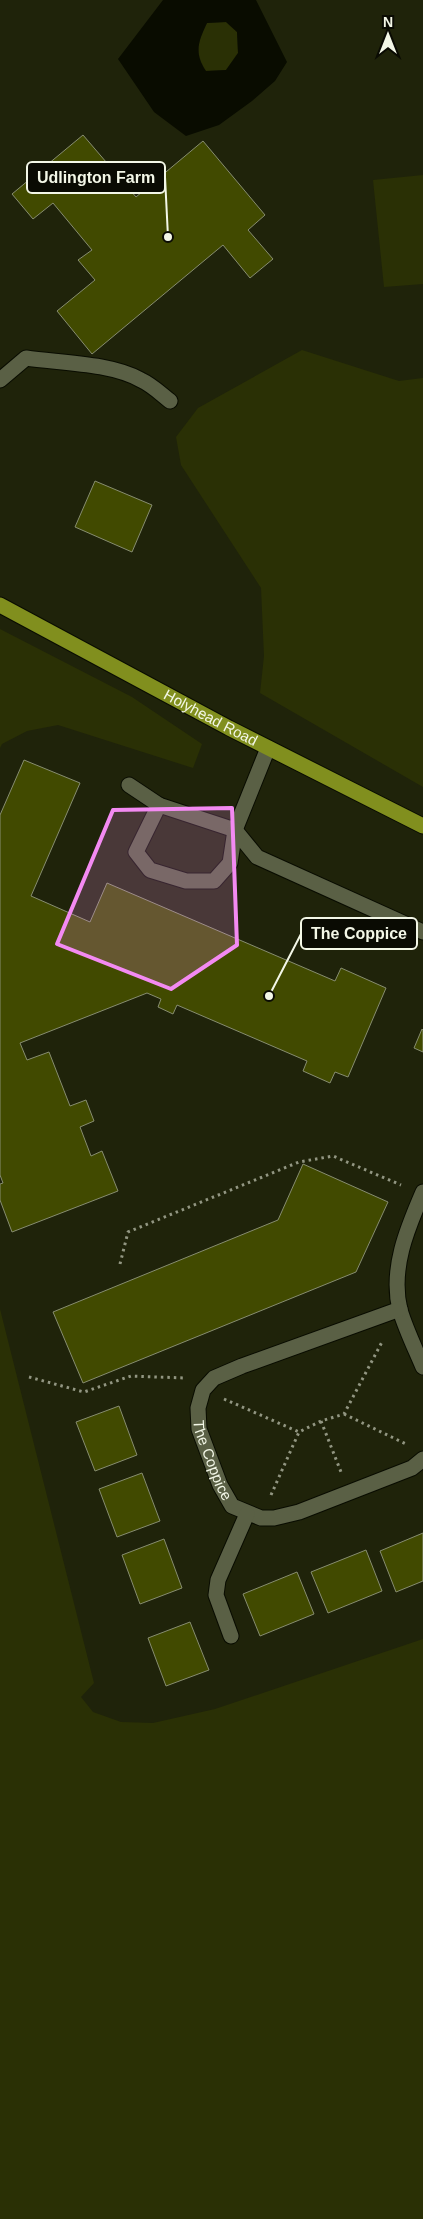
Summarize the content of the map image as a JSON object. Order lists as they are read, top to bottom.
{
  "streets": {
    "main road": ["Holyhead Road"],
    "street": ["The Coppice"]
  },
  "places": ["Udlington Farm", "The Coppice"],
  "north": "top"
}
